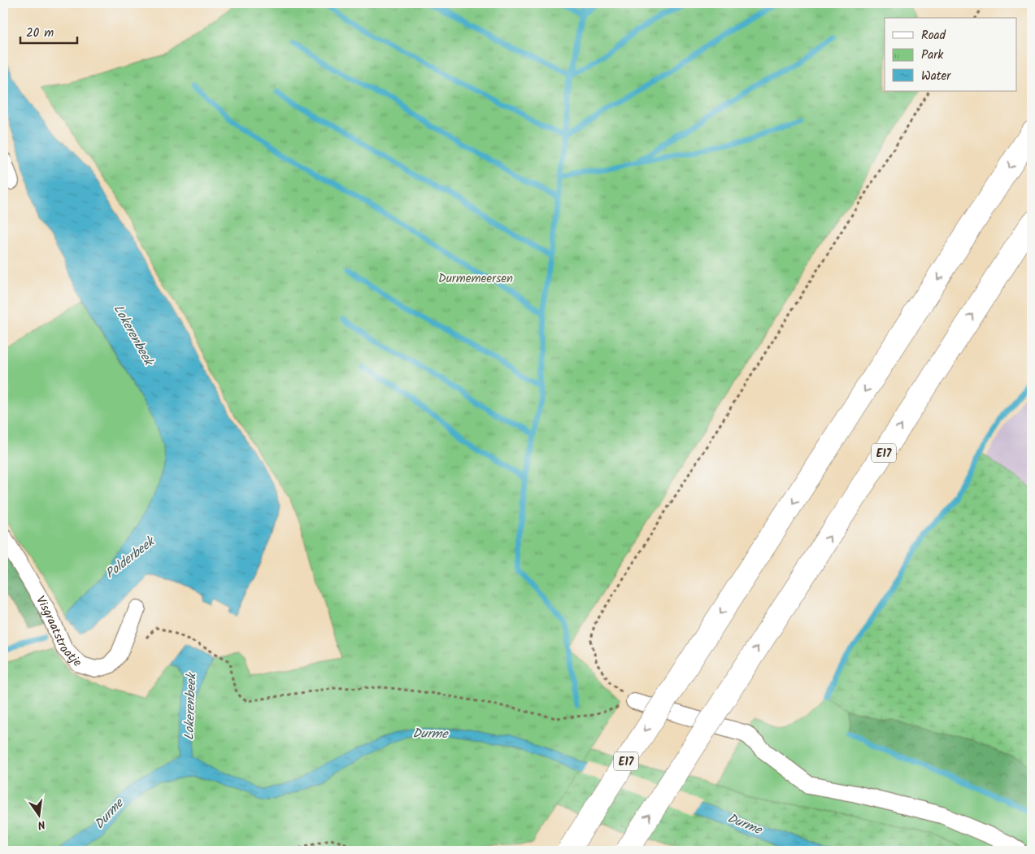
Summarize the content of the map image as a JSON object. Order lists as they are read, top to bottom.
{
  "streets": {
    "highway": ["E17"],
    "street": ["Visgraatstraatje"]
  },
  "water": ["Lokerenbeek", "Polderbeek", "Durme"],
  "parks": ["Durmemeersen"],
  "legend": ["Road", "Park", "Water"],
  "scale_bar": "20 m",
  "north": "bottom"
}
